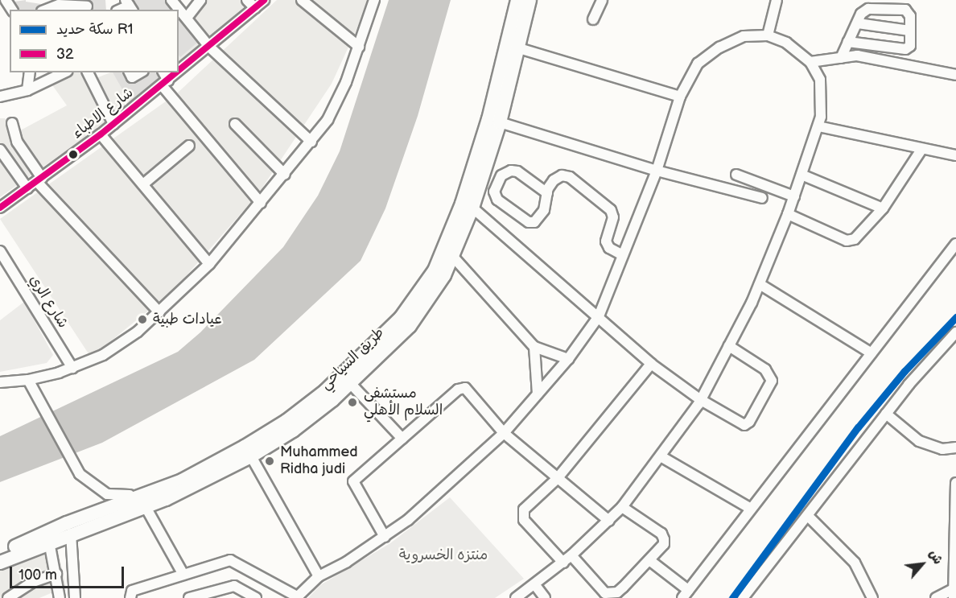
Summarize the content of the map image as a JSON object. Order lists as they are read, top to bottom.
{
  "streets": {
    "main road": ["طريق السياحي"],
    "street": ["شارع الاطباء", "شارع الري"]
  },
  "parks": ["منتزه الخسروية"],
  "places": ["عيادات طبية", "مستشفى السلام الأهلي", "Muhammed Ridha judi"],
  "lines": ["transit line 32", "rail line R1"],
  "legend": ["سكة حديد R1", "32"],
  "scale_bar": "100 m",
  "north": "top right"
}
